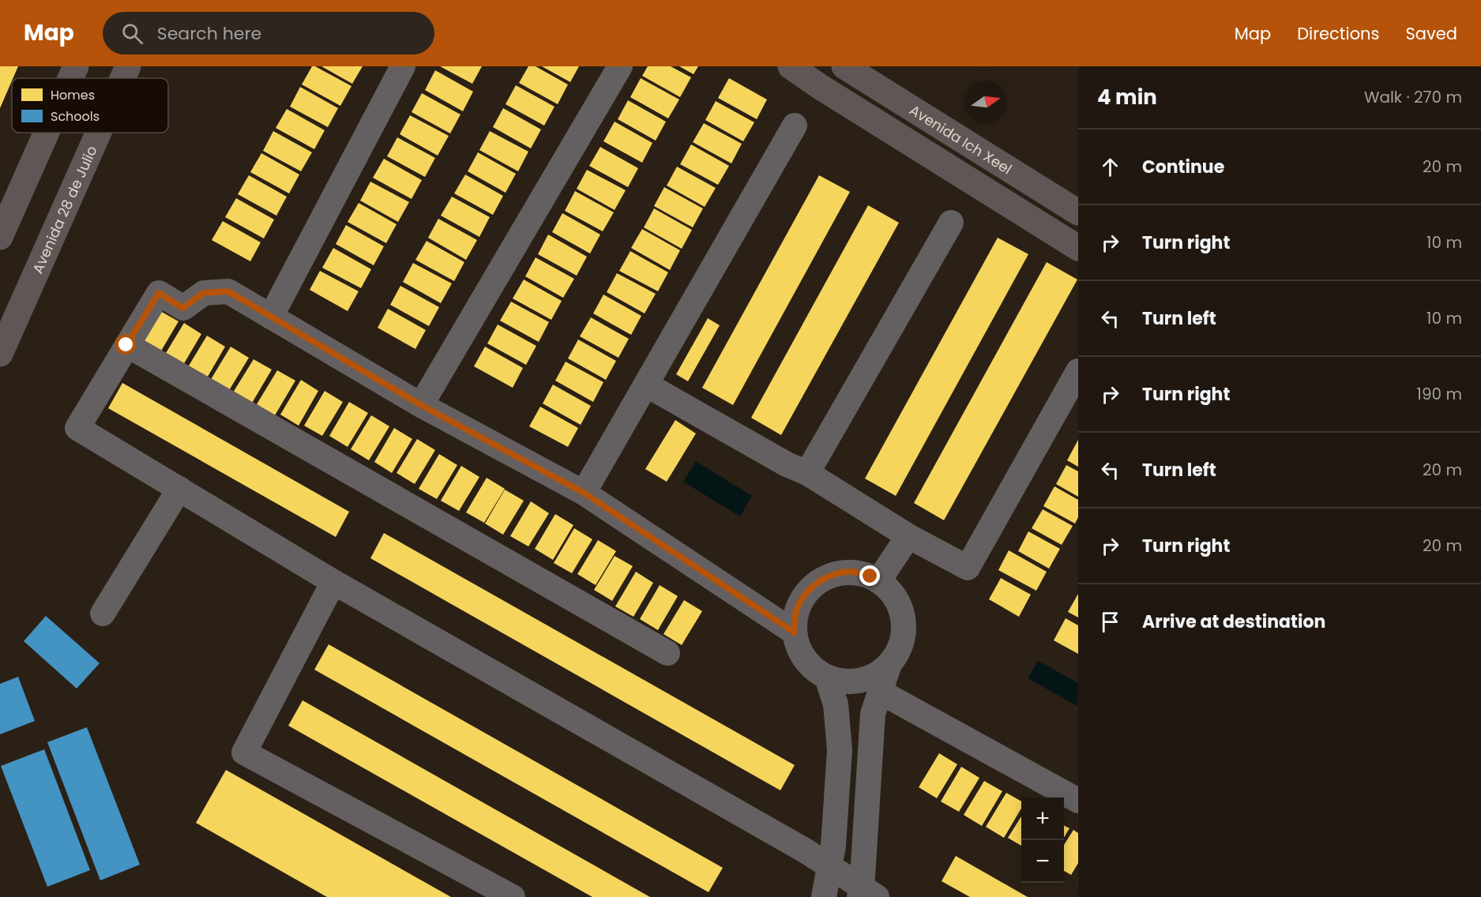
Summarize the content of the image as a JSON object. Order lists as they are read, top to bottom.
{
  "streets": {
    "street": ["Avenida Ich Xeel", "Avenida 28 de Julio"]
  },
  "legend": ["Homes", "Schools"],
  "north": "right",
  "page": {
    "header": "Map",
    "search": "Search here",
    "nav": ["Map", "Directions", "Saved"],
    "heading": ["4 min", "Walk · 270 m"],
    "list": [
      ["Continue", "20 m"],
      ["Turn right", "10 m"],
      ["Turn left", "10 m"],
      ["Turn right", "190 m"],
      ["Turn left", "20 m"],
      ["Turn right", "20 m"],
      "Arrive at destination"
    ],
    "map_buttons": ["+", "−"]
  }
}
